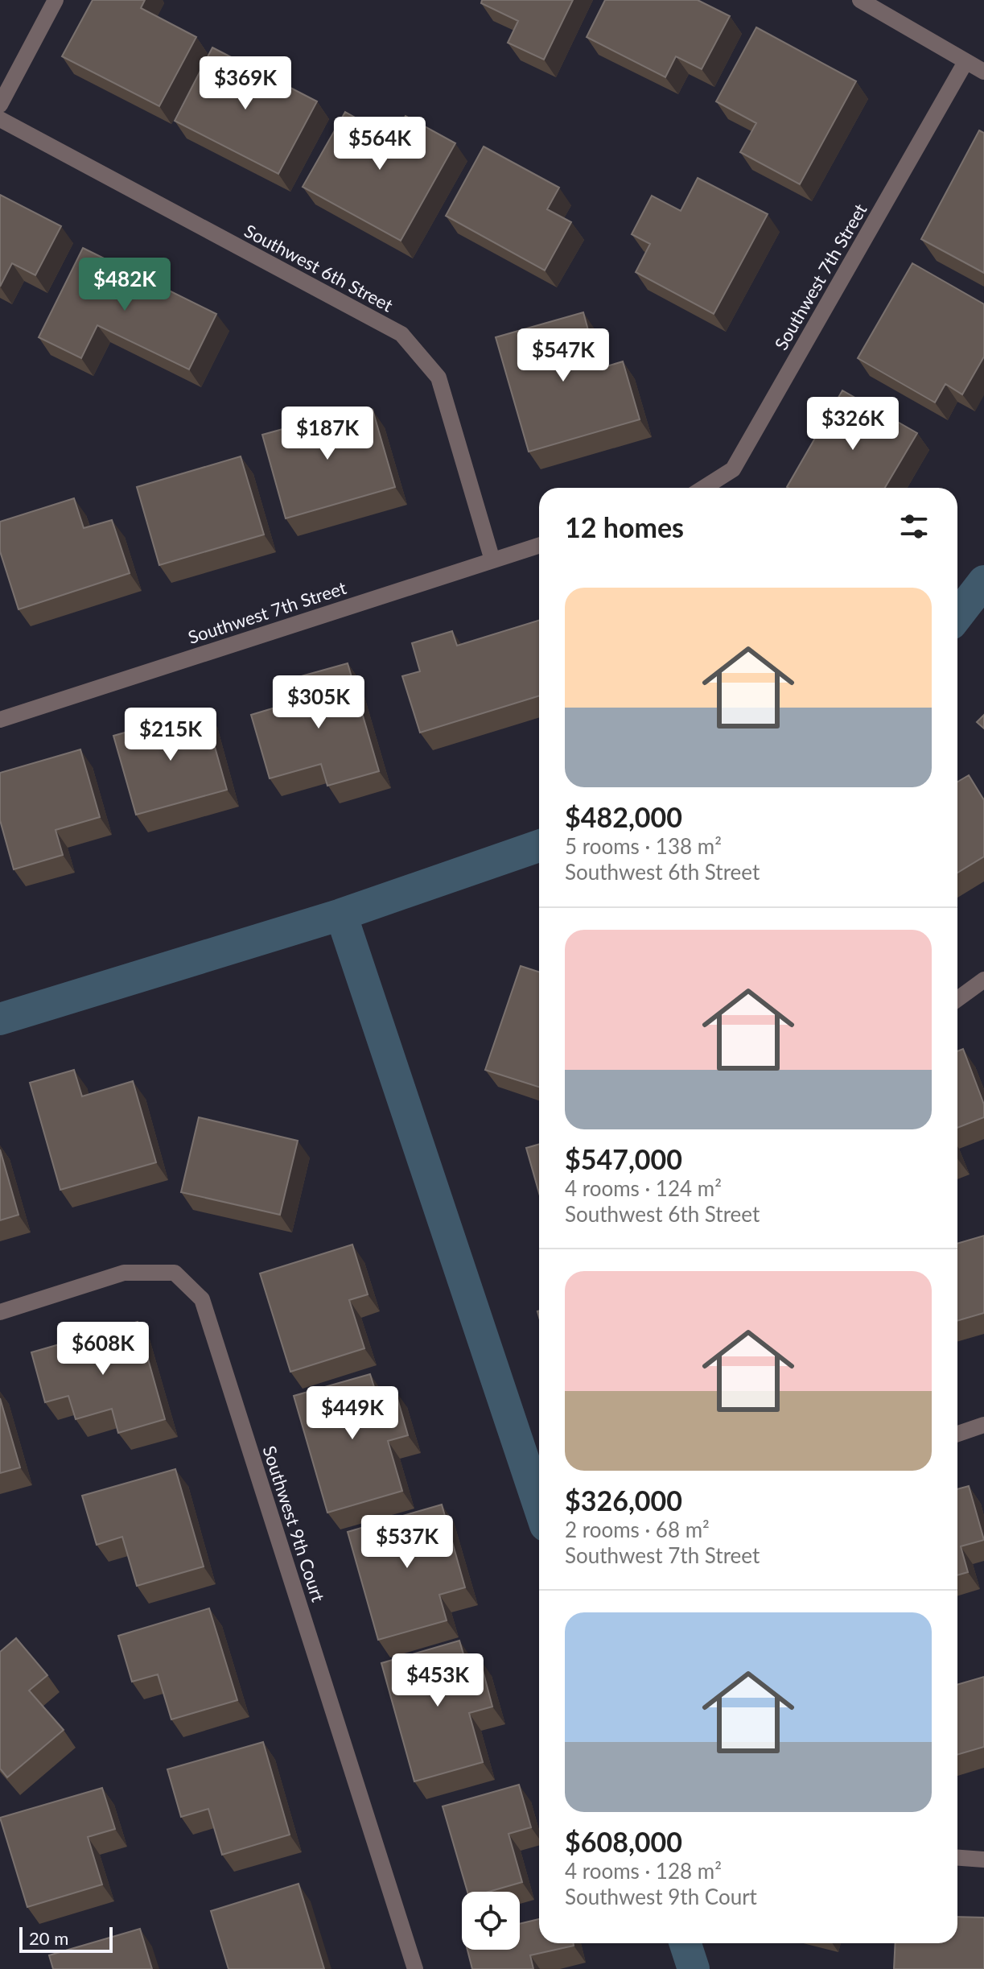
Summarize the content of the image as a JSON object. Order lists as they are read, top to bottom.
{
  "streets": {
    "street": ["Southwest 6th Street", "Southwest 7th Street", "Southwest 9th Court"]
  },
  "crossings": [
    ["Southwest 6th Street", "Southwest 7th Street"]
  ],
  "scale_bar": "20 m",
  "page": {
    "price": [
      "$369K",
      "$564K",
      "$482K",
      "$547K",
      "$326K",
      "$187K",
      "$305K",
      "$215K",
      "$608K",
      "$449K",
      "$537K",
      "$453K"
    ],
    "heading": "12 homes",
    "list": [
      {
        "name": "$482,000",
        "note": "5 rooms · 138 m² · Southwest 6th Street"
      },
      {
        "name": "$547,000",
        "note": "4 rooms · 124 m² · Southwest 6th Street"
      },
      {
        "name": "$326,000",
        "note": "2 rooms · 68 m² · Southwest 7th Street"
      },
      {
        "name": "$608,000",
        "note": "4 rooms · 128 m² · Southwest 9th Court"
      }
    ],
    "scale": "20 m"
  }
}
